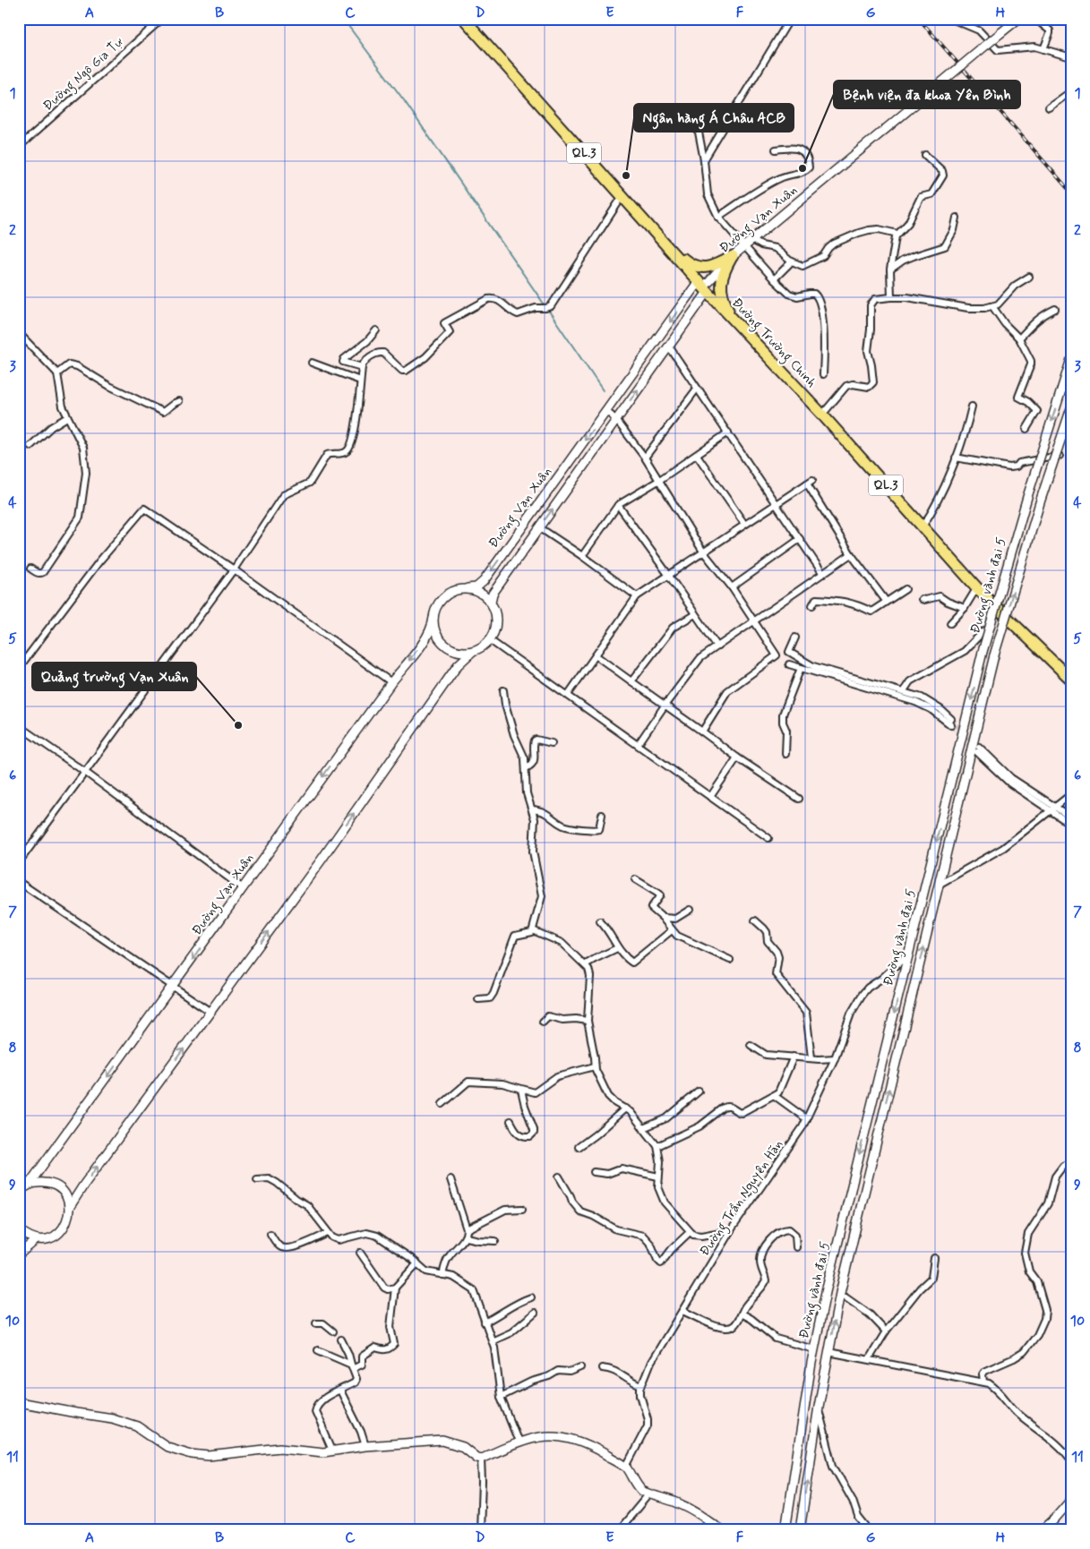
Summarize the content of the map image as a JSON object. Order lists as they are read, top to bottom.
{
  "streets": {
    "highway": ["QL.3", "Đường Trường Chinh"],
    "street": [
      "Đường Ngô Gia Tự",
      "Đường Vạn Xuân",
      "Đường vành đai 5",
      "Đường Trần Nguyên Hãn"
    ]
  },
  "crossings": [
    ["Đường Vạn Xuân", "Đường Trường Chinh"],
    ["Đường vành đai 5", "Đường Trần Nguyên Hãn"]
  ],
  "places": ["Bệnh viện đa khoa Yên Bình", "Ngân hàng Á Châu ACB", "Quảng trường Vạn Xuân"],
  "grid": {
    "columns": [
      "A",
      "B",
      "C",
      "D",
      "E",
      "F",
      "G",
      "H"
    ],
    "rows": [
      "1",
      "2",
      "3",
      "4",
      "5",
      "6",
      "7",
      "8",
      "9",
      "10",
      "11"
    ]
  }
}
